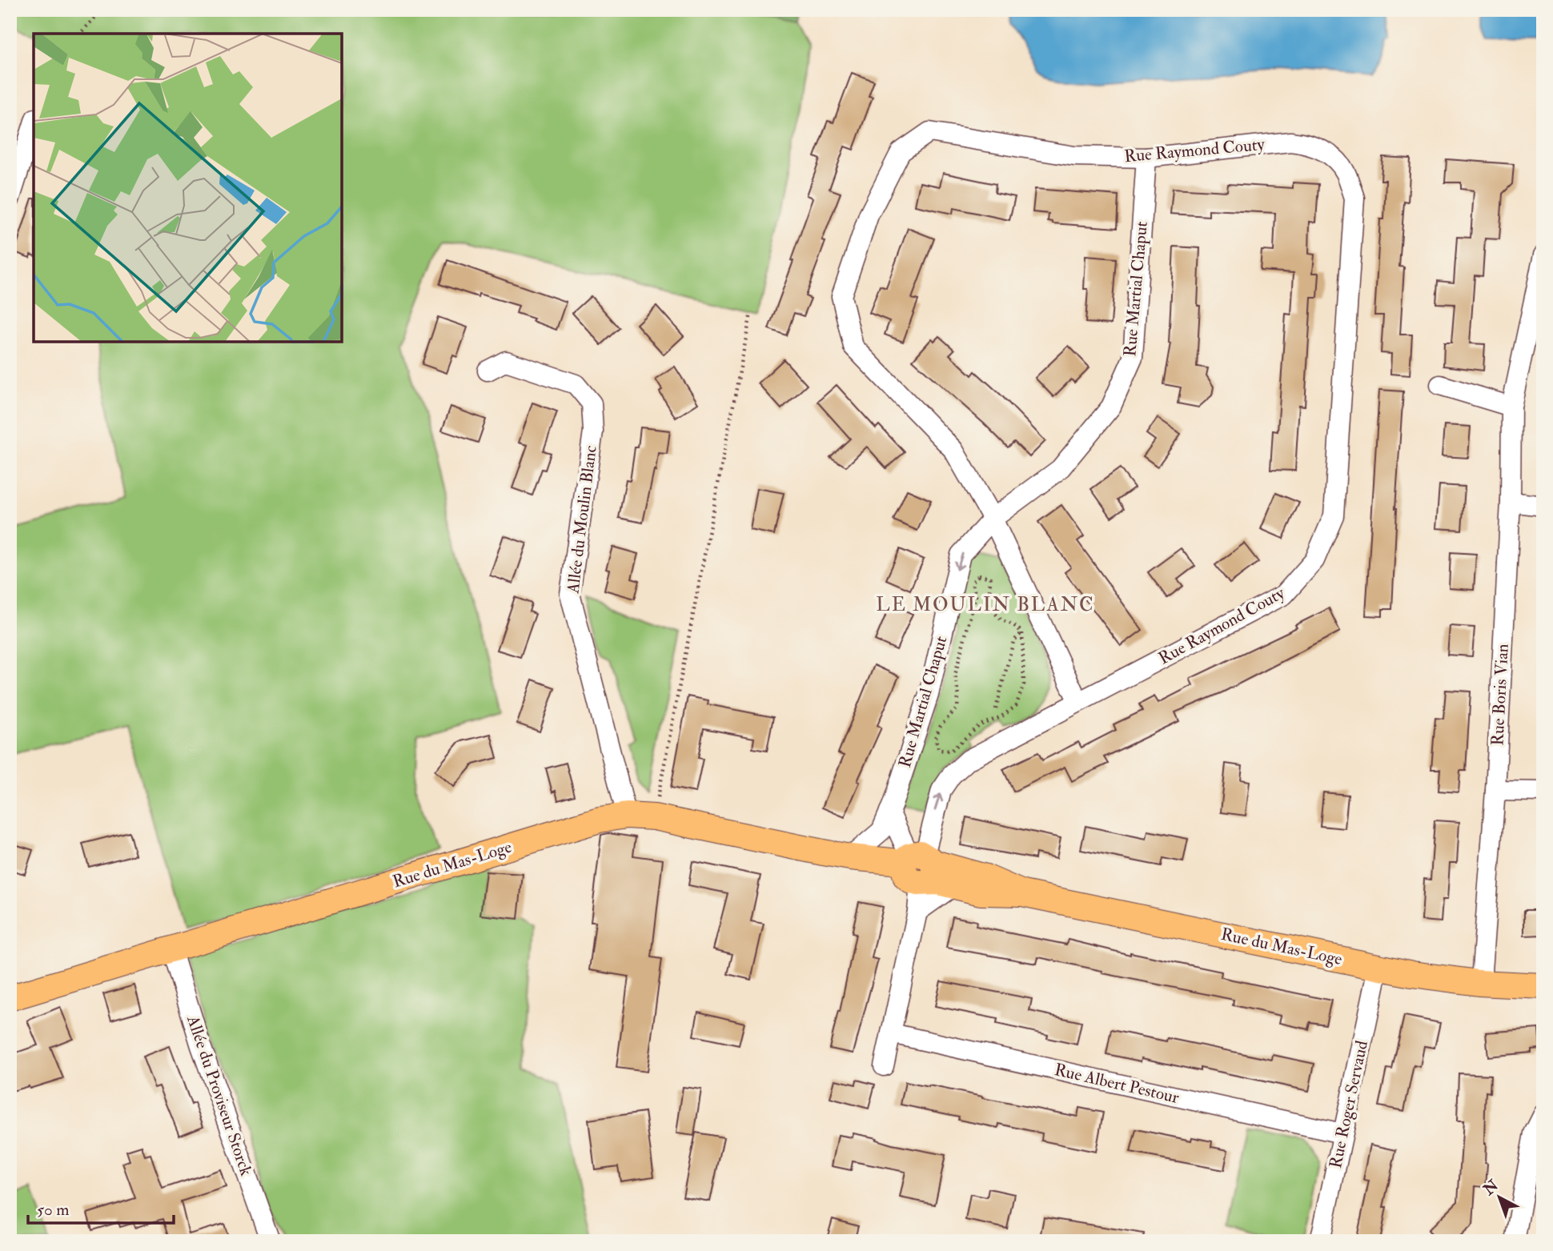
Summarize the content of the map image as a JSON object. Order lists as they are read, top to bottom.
{
  "streets": {
    "main road": ["Rue du Mas-Loge"],
    "street": [
      "Rue Raymond Couty",
      "Rue Martial Chaput",
      "Allée du Moulin Blanc",
      "Rue Boris Vian",
      "Rue Albert Pestour",
      "Allée du Proviseur Storck",
      "Rue Roger Servaud"
    ]
  },
  "crossings": [
    ["Rue Raymond Couty", "Rue Martial Chaput"],
    ["Rue Raymond Couty", "Rue du Mas-Loge"],
    ["Rue Martial Chaput", "Rue du Mas-Loge"],
    ["Allée du Moulin Blanc", "Rue du Mas-Loge"],
    ["Rue Boris Vian", "Rue du Mas-Loge"],
    ["Rue du Mas-Loge", "Allée du Proviseur Storck"],
    ["Rue du Mas-Loge", "Rue Roger Servaud"],
    ["Rue Albert Pestour", "Rue Roger Servaud"]
  ],
  "one_way": ["Rue Martial Chaput"],
  "districts": ["LE MOULIN BLANC"],
  "scale_bar": "50 m",
  "north": "top left"
}
